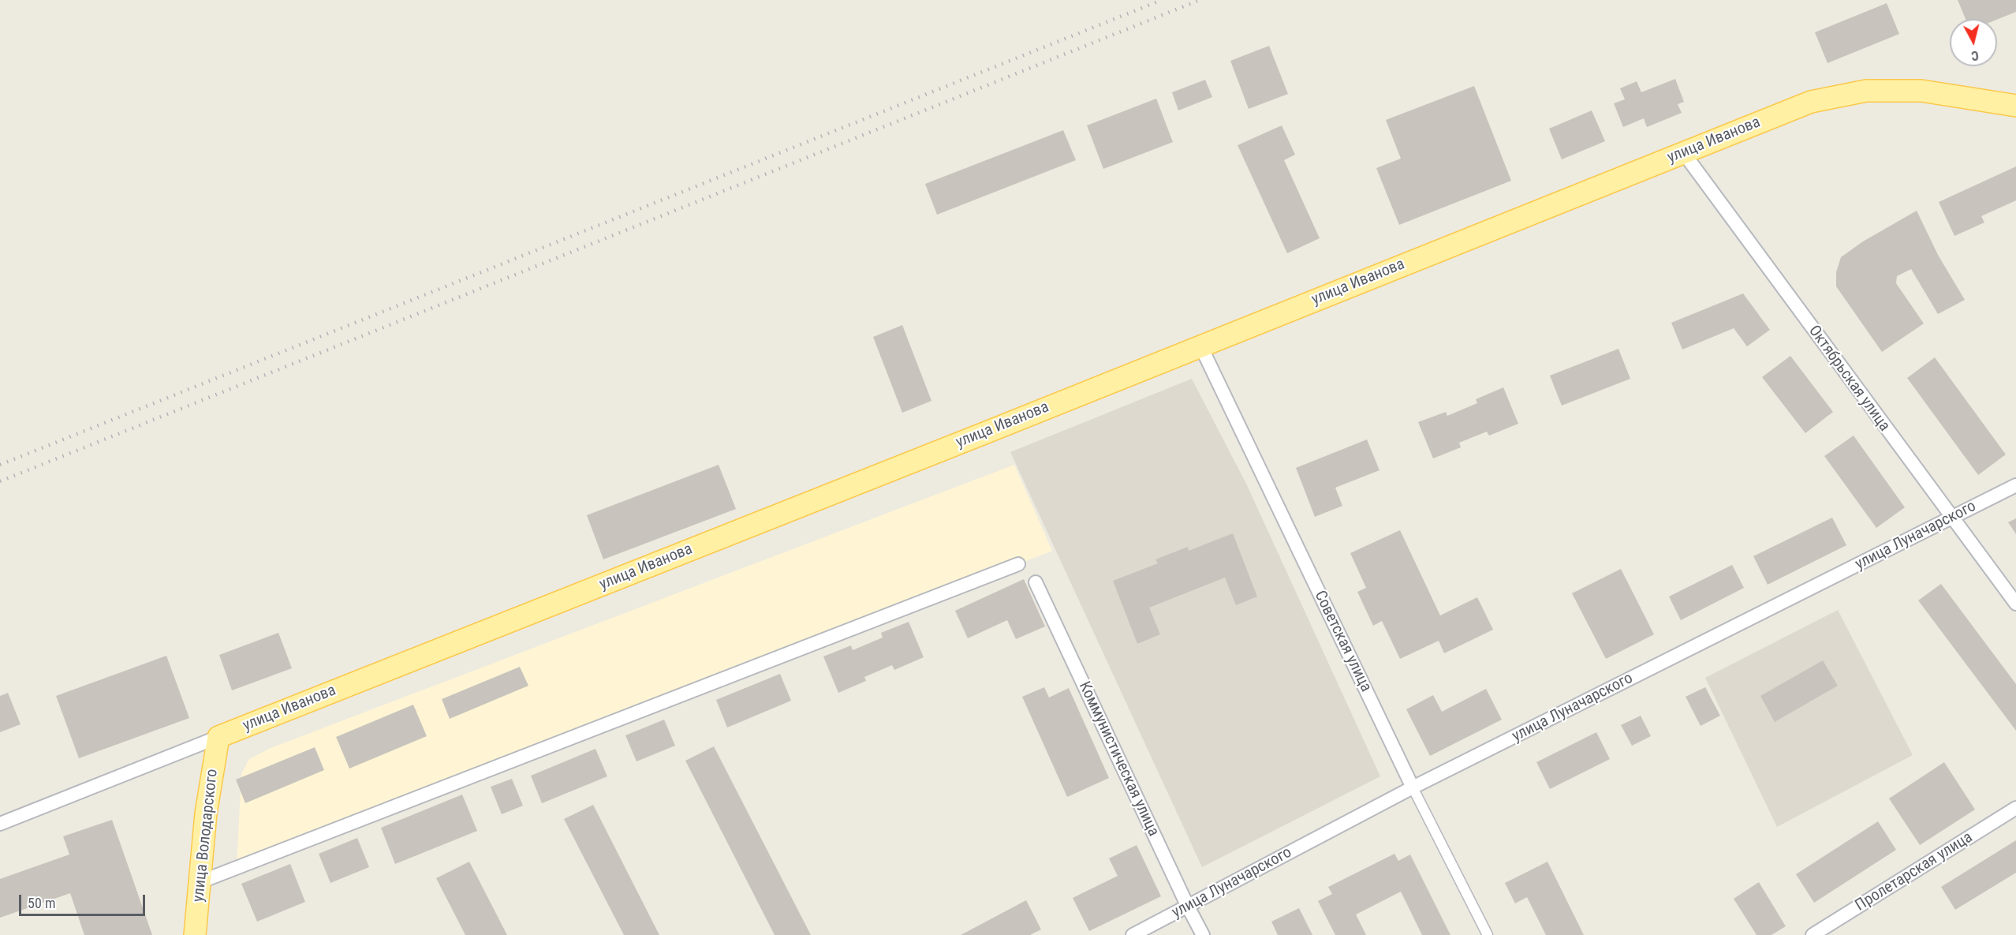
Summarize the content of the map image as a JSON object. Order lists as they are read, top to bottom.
{
  "streets": {
    "main road": ["улица Иванова", "улица Володарского"],
    "street": [
      "Октябрьская улица",
      "улица Луначарского",
      "Советская улица",
      "Коммунистическая улица",
      "Пролетарская улица"
    ]
  },
  "crossings": [
    ["улица Иванова", "Октябрьская улица"],
    ["улица Иванова", "Советская улица"],
    ["улица Иванова", "улица Володарского"],
    ["Октябрьская улица", "улица Луначарского"],
    ["улица Луначарского", "Советская улица"],
    ["улица Луначарского", "Коммунистическая улица"]
  ],
  "scale_bar": "50 m",
  "north": "bottom"
}
